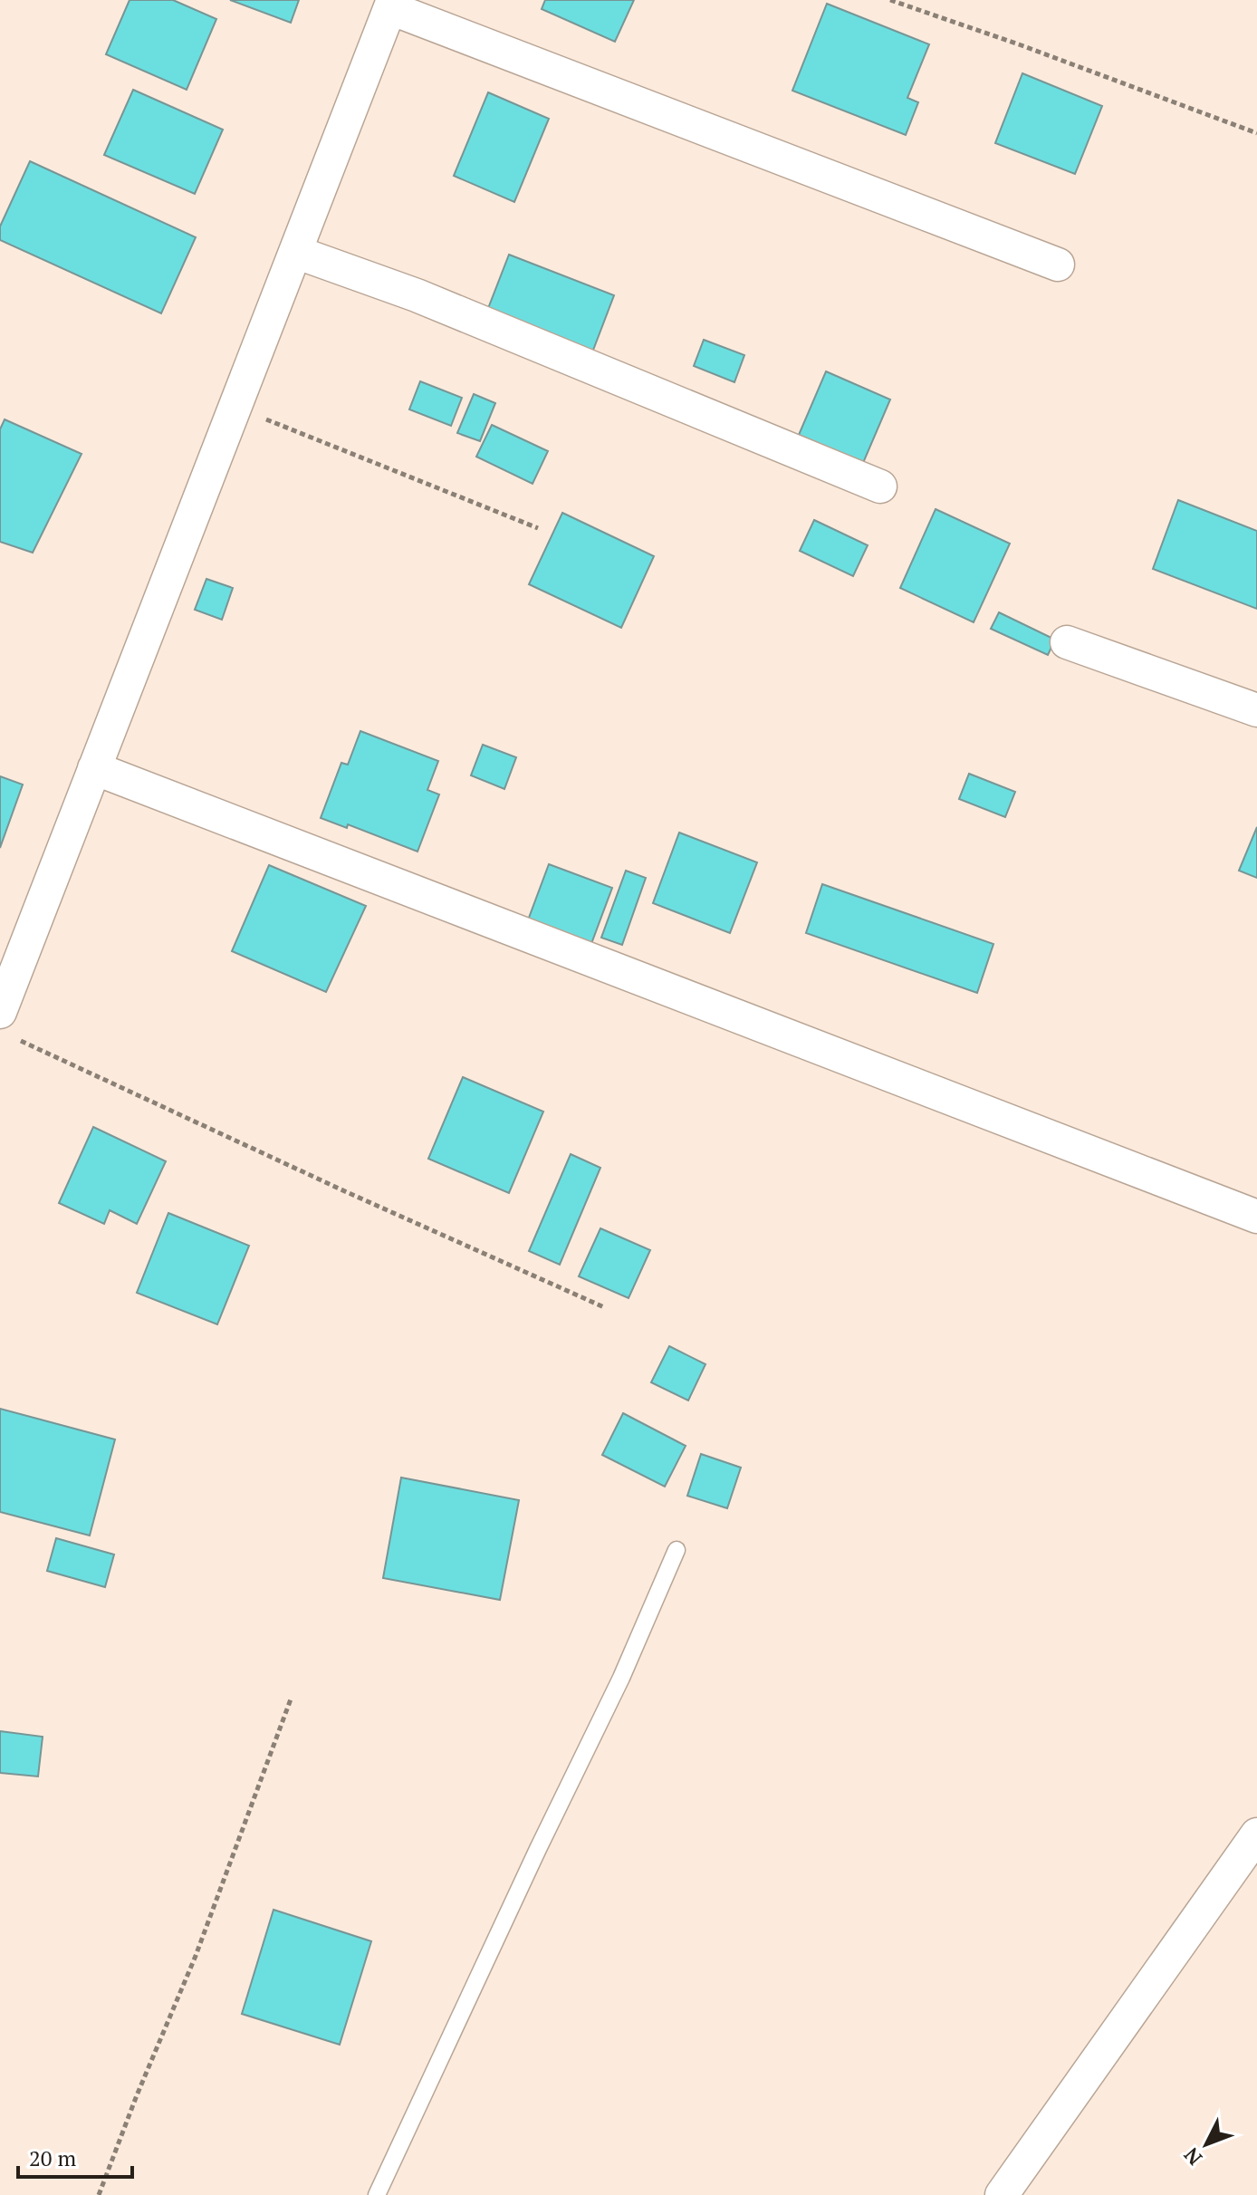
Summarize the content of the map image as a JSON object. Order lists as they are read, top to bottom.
{
  "scale_bar": "20 m",
  "north": "bottom left"
}
